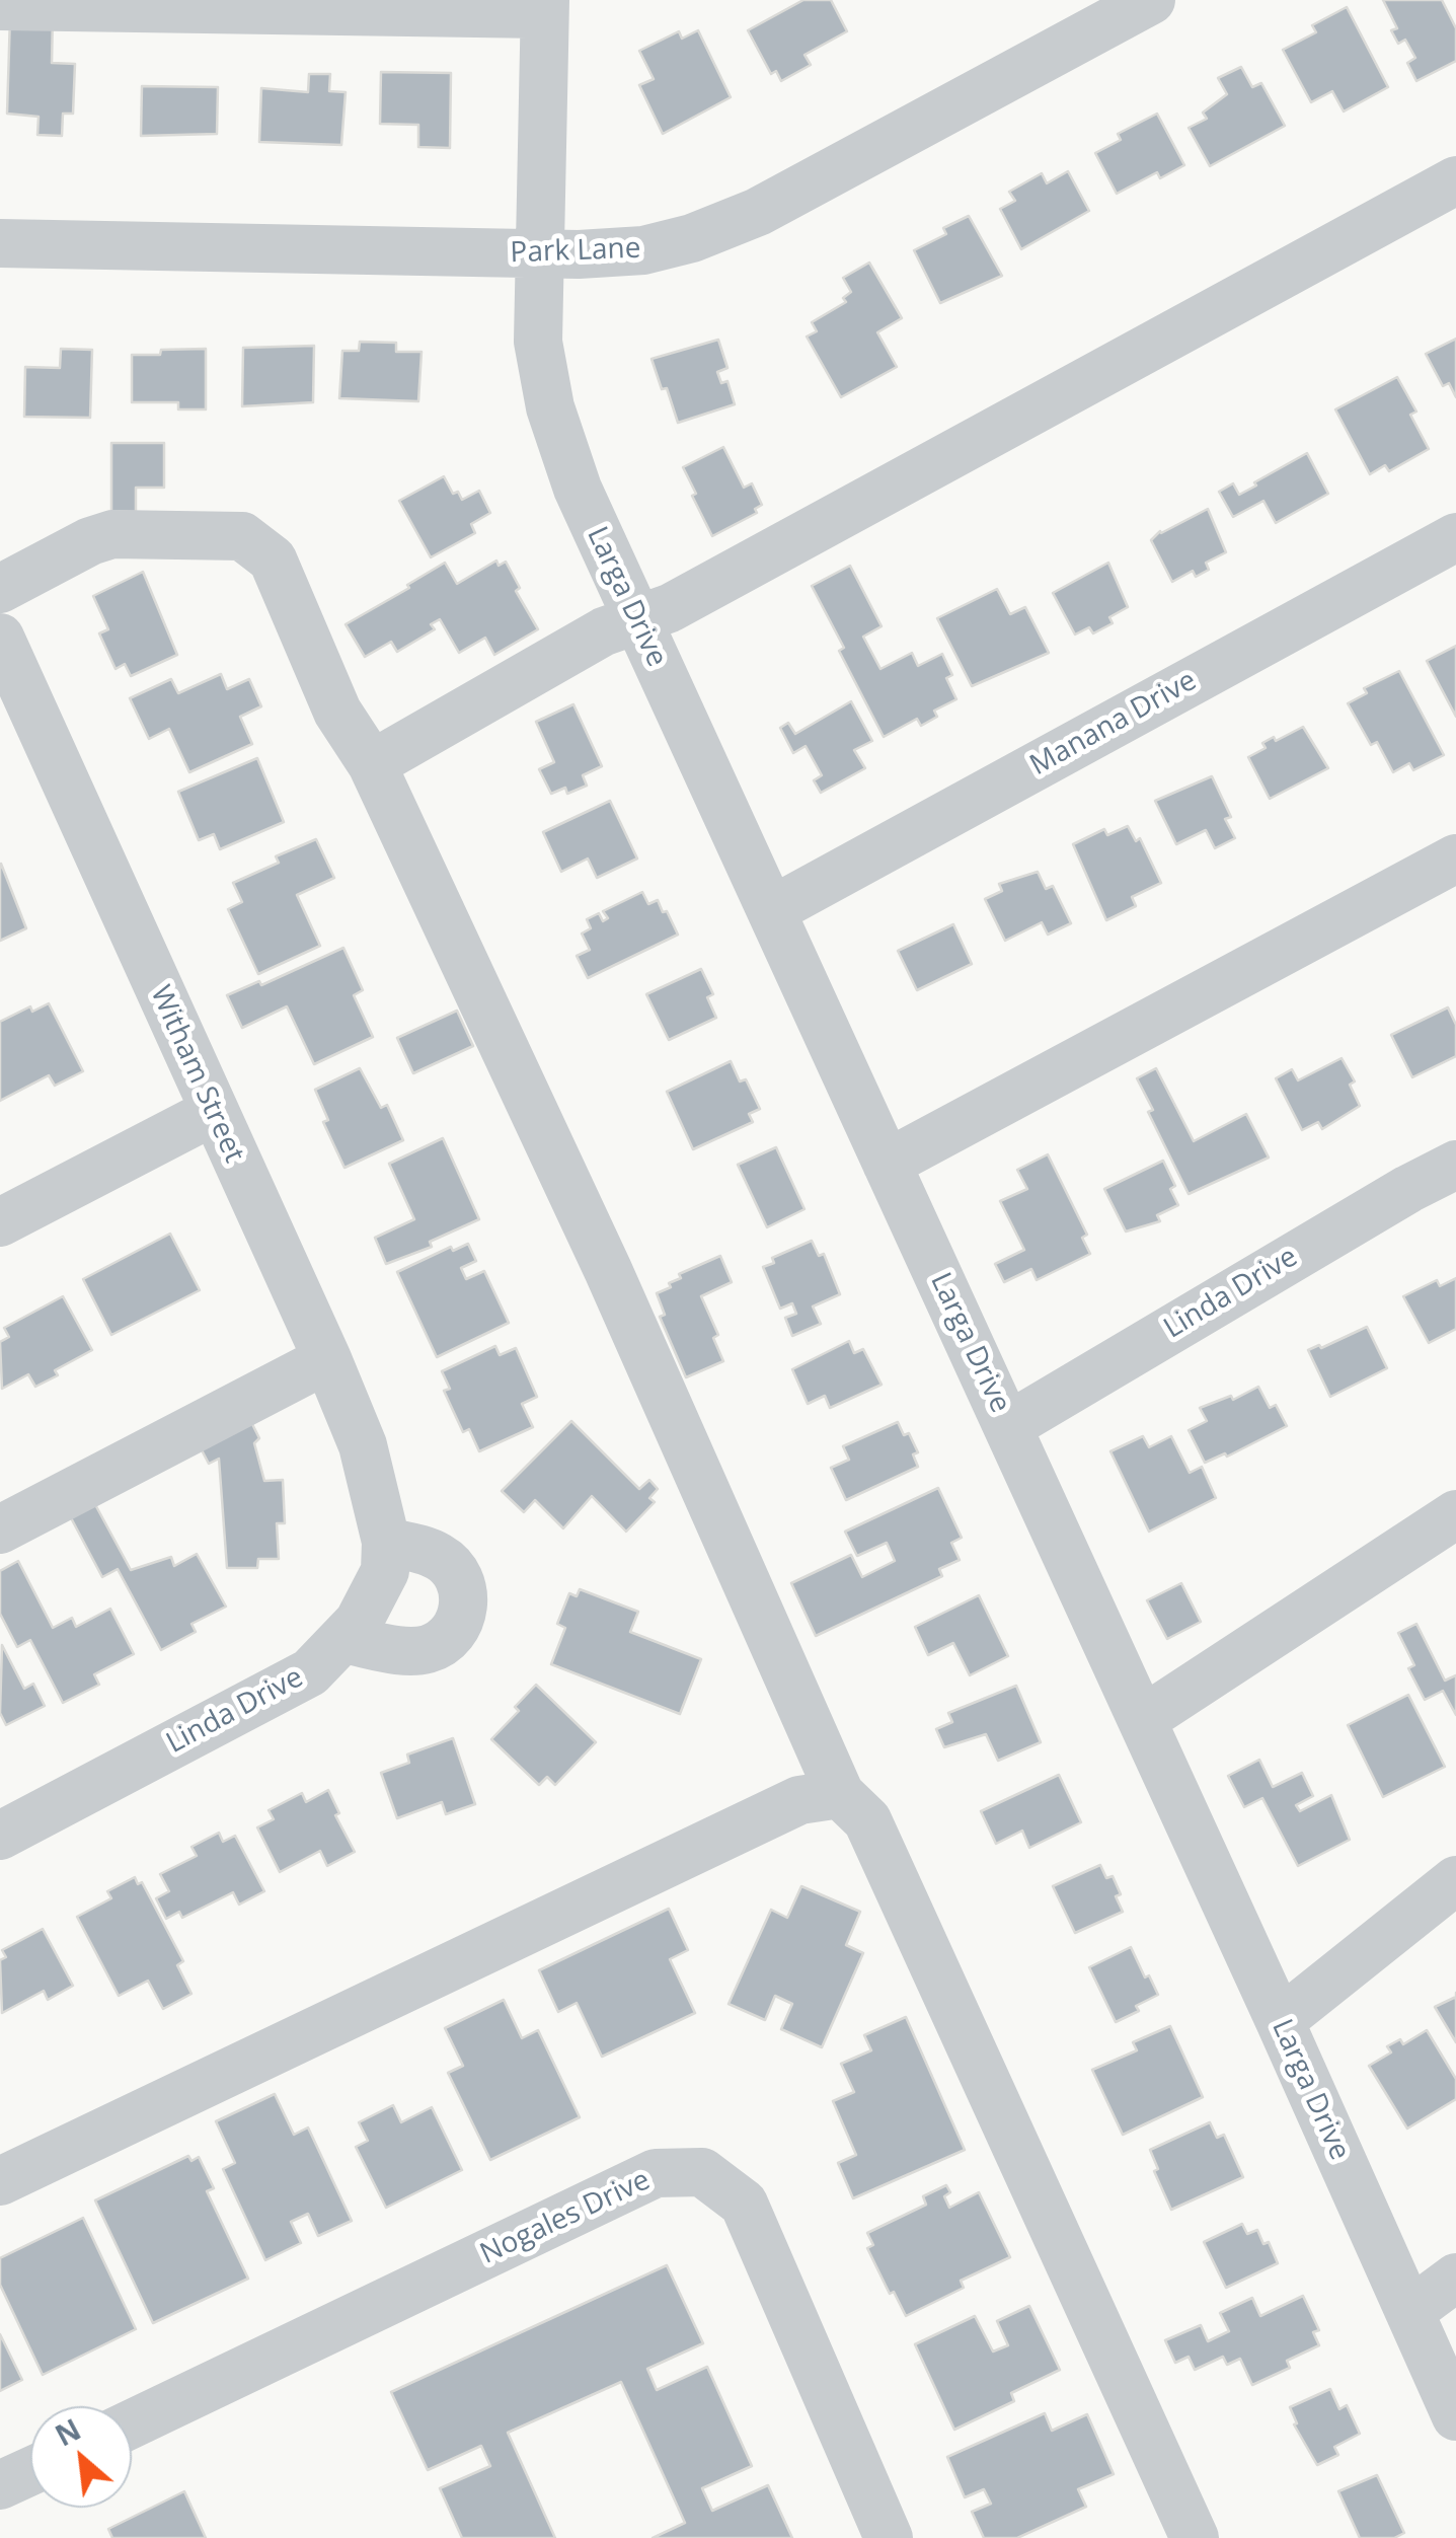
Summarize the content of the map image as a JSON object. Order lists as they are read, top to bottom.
{
  "streets": {
    "street": [
      "Park Lane",
      "Larga Drive",
      "Manana Drive",
      "Witham Street",
      "Linda Drive",
      "Nogales Drive"
    ]
  },
  "crossings": [
    ["Park Lane", "Larga Drive"],
    ["Larga Drive", "Manana Drive"],
    ["Larga Drive", "Linda Drive"],
    ["Witham Street", "Linda Drive"]
  ],
  "north": "top left"
}
